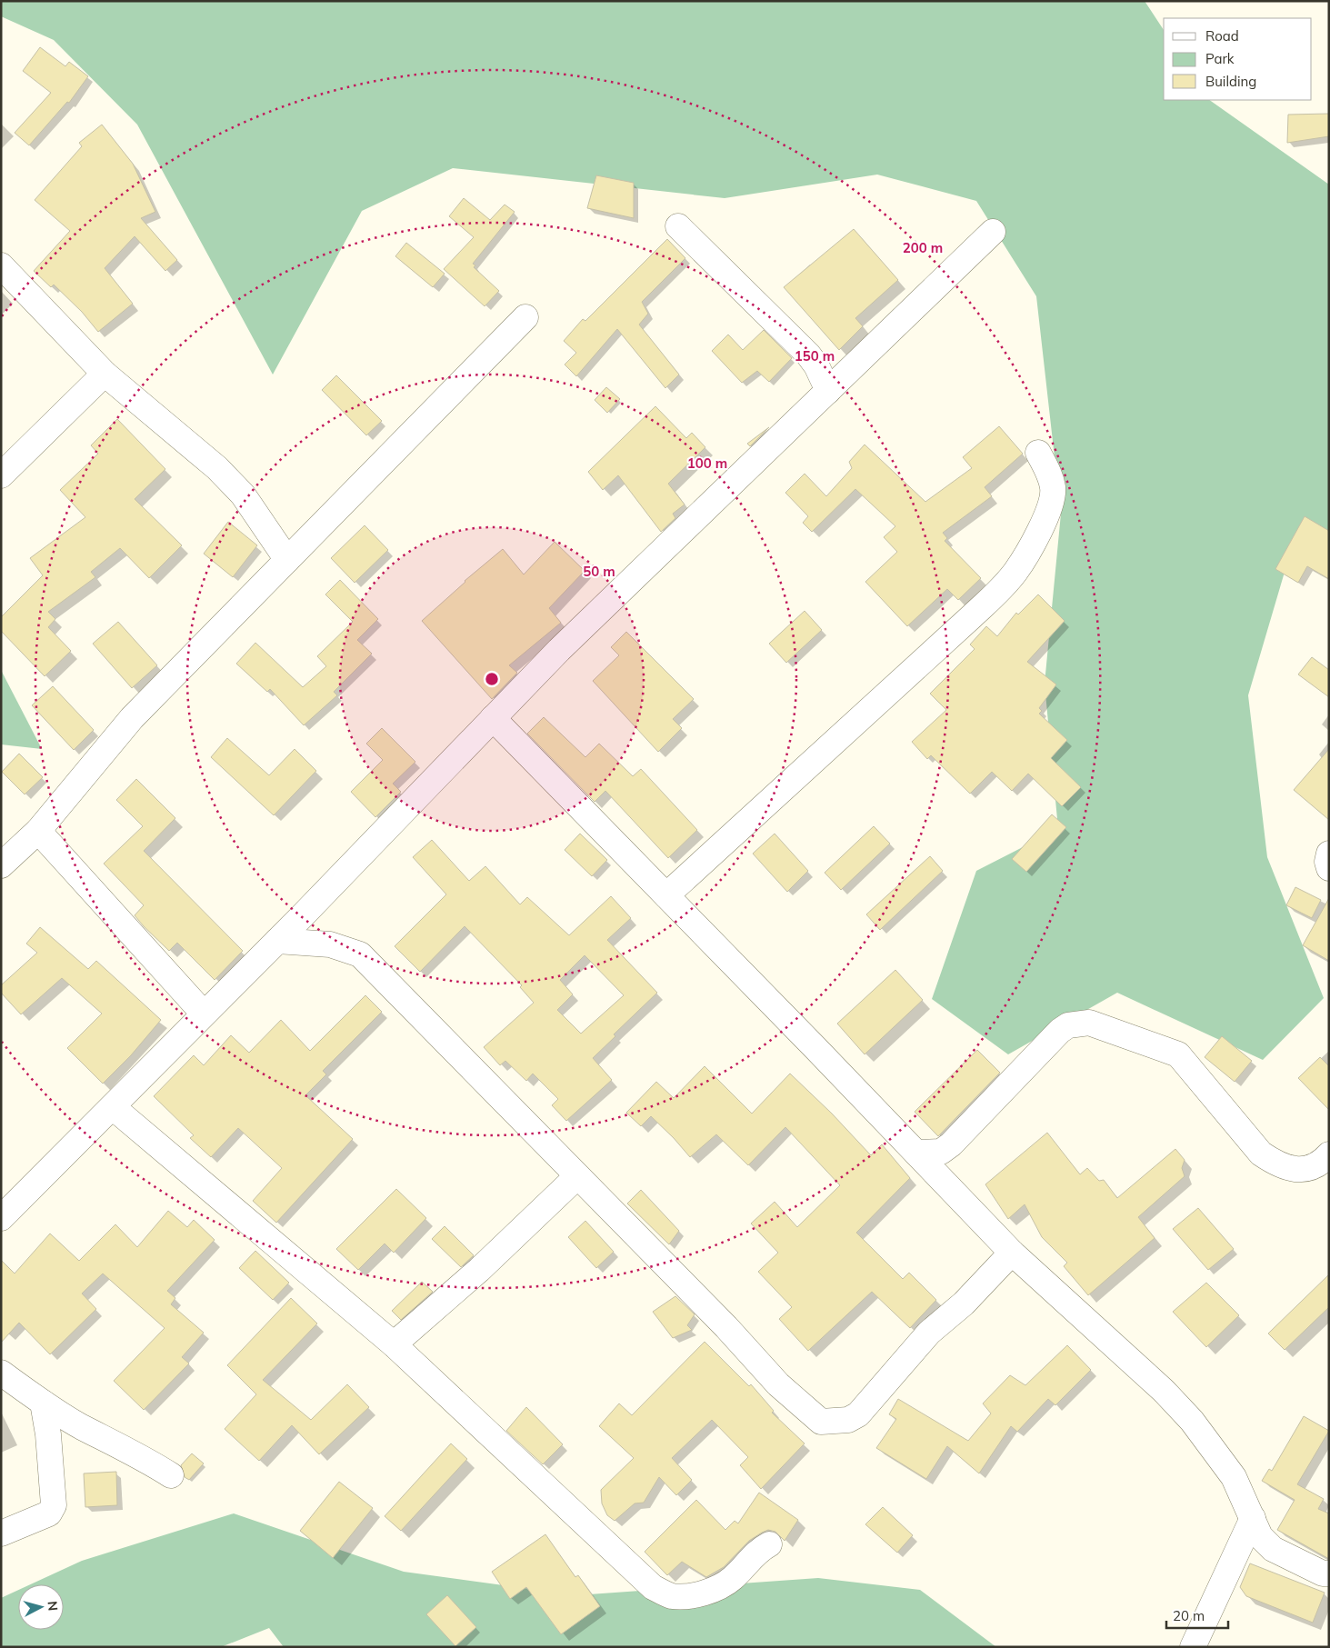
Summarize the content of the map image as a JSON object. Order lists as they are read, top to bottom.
{
  "legend": ["Road", "Park", "Building"],
  "scale_bar": "20 m",
  "north": "right",
  "rings": [
    "200 m",
    "150 m",
    "100 m",
    "50 m"
  ]
}
